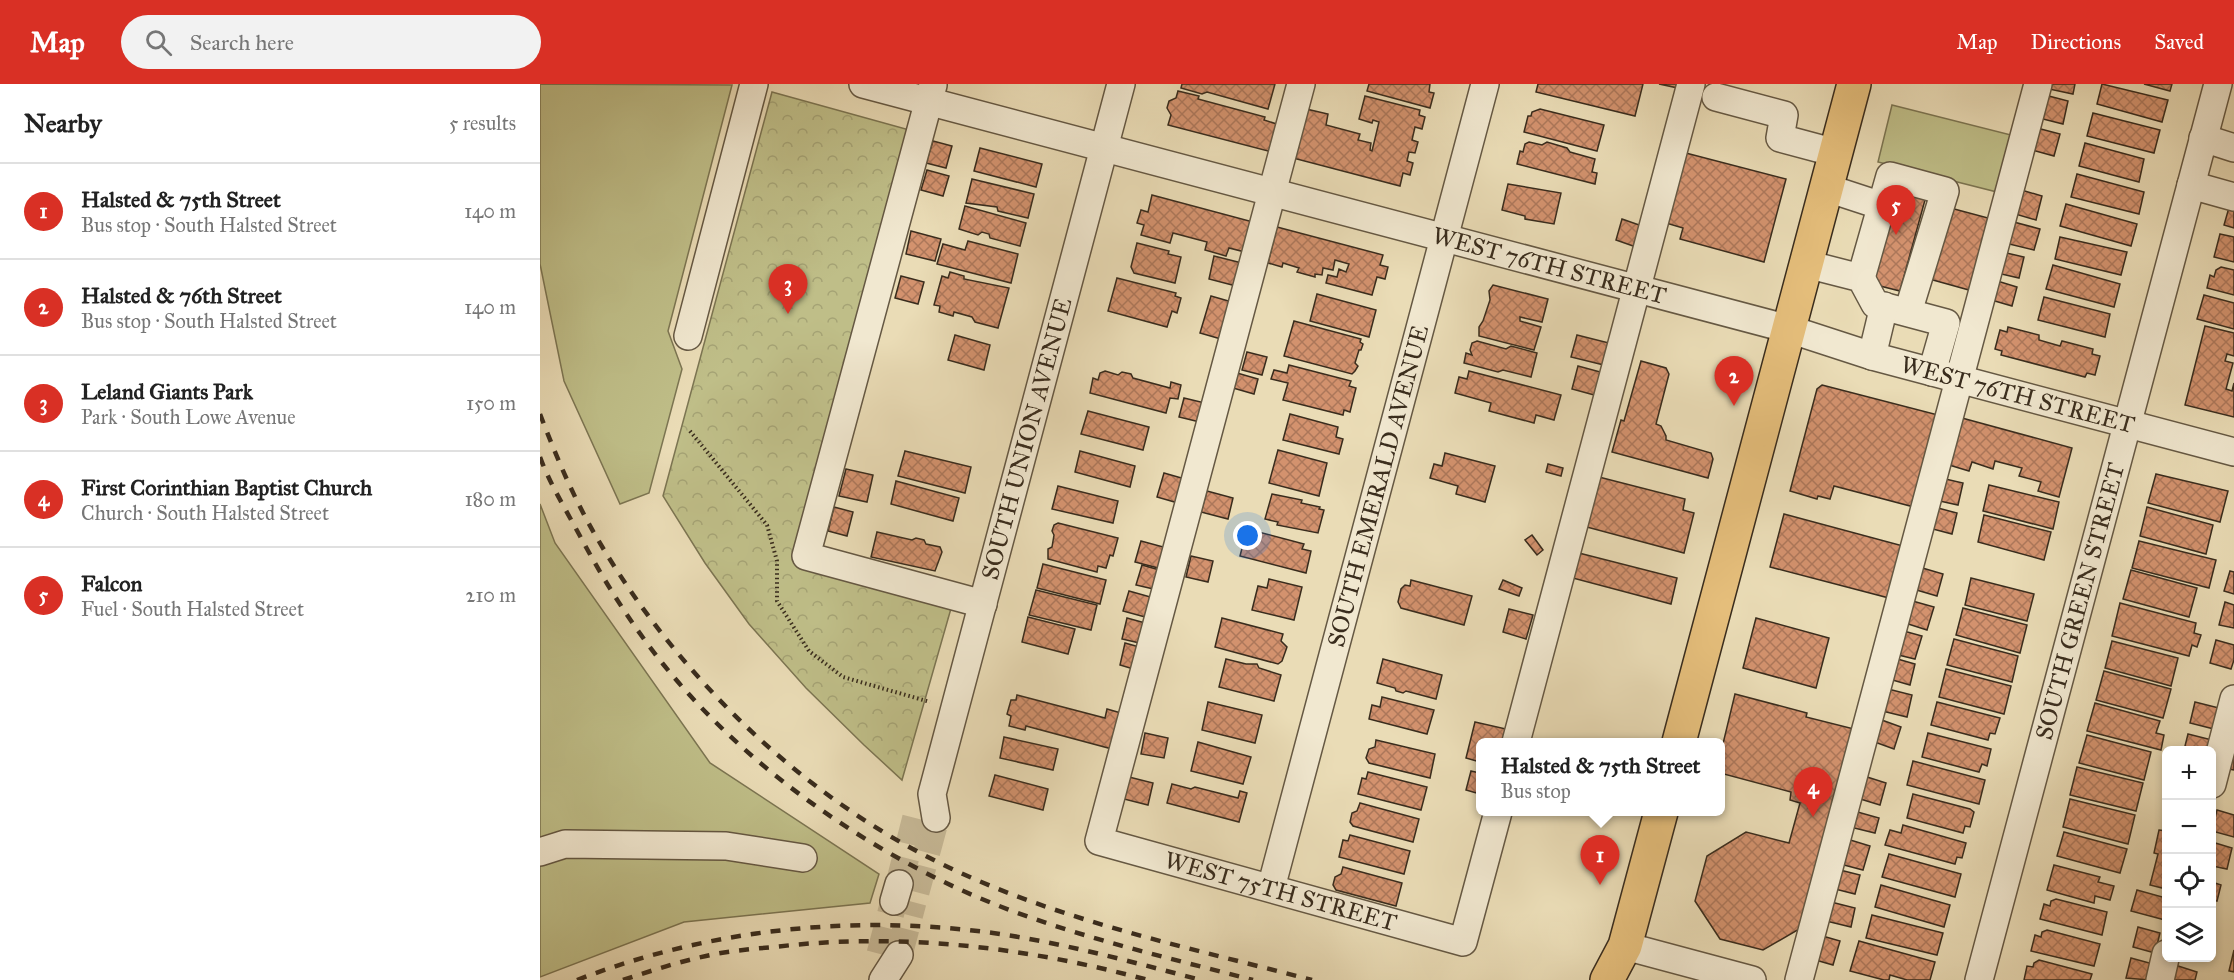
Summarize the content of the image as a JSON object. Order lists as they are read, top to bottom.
{
  "streets": {
    "street": [
      "WEST 76TH STREET",
      "SOUTH UNION AVENUE",
      "SOUTH EMERALD AVENUE",
      "SOUTH GREEN STREET",
      "WEST 75TH STREET"
    ]
  },
  "crossings": [
    ["WEST 76TH STREET", "SOUTH UNION AVENUE"],
    ["WEST 76TH STREET", "SOUTH EMERALD AVENUE"],
    ["WEST 76TH STREET", "SOUTH GREEN STREET"],
    ["WEST 76TH STREET", "WEST 75TH STREET"],
    ["SOUTH EMERALD AVENUE", "WEST 75TH STREET"]
  ],
  "page": {
    "header": "Map",
    "search": "Search here",
    "nav": ["Map", "Directions", "Saved"],
    "heading": ["Nearby", "5 results"],
    "list": [
      {
        "mark": "1",
        "name": "Halsted & 75th Street",
        "note": "Bus stop · South Halsted Street",
        "value": "140 m"
      },
      {
        "mark": "2",
        "name": "Halsted & 76th Street",
        "note": "Bus stop · South Halsted Street",
        "value": "140 m"
      },
      {
        "mark": "3",
        "name": "Leland Giants Park",
        "note": "Park · South Lowe Avenue",
        "value": "150 m"
      },
      {
        "mark": "4",
        "name": "First Corinthian Baptist Church",
        "note": "Church · South Halsted Street",
        "value": "180 m"
      },
      {
        "mark": "5",
        "name": "Falcon",
        "note": "Fuel · South Halsted Street",
        "value": "210 m"
      }
    ],
    "pins": [
      "5",
      "3",
      "2",
      "4",
      "1"
    ],
    "popup": ["Halsted & 75th Street", "Bus stop"],
    "map_buttons": ["+", "−"]
  }
}
